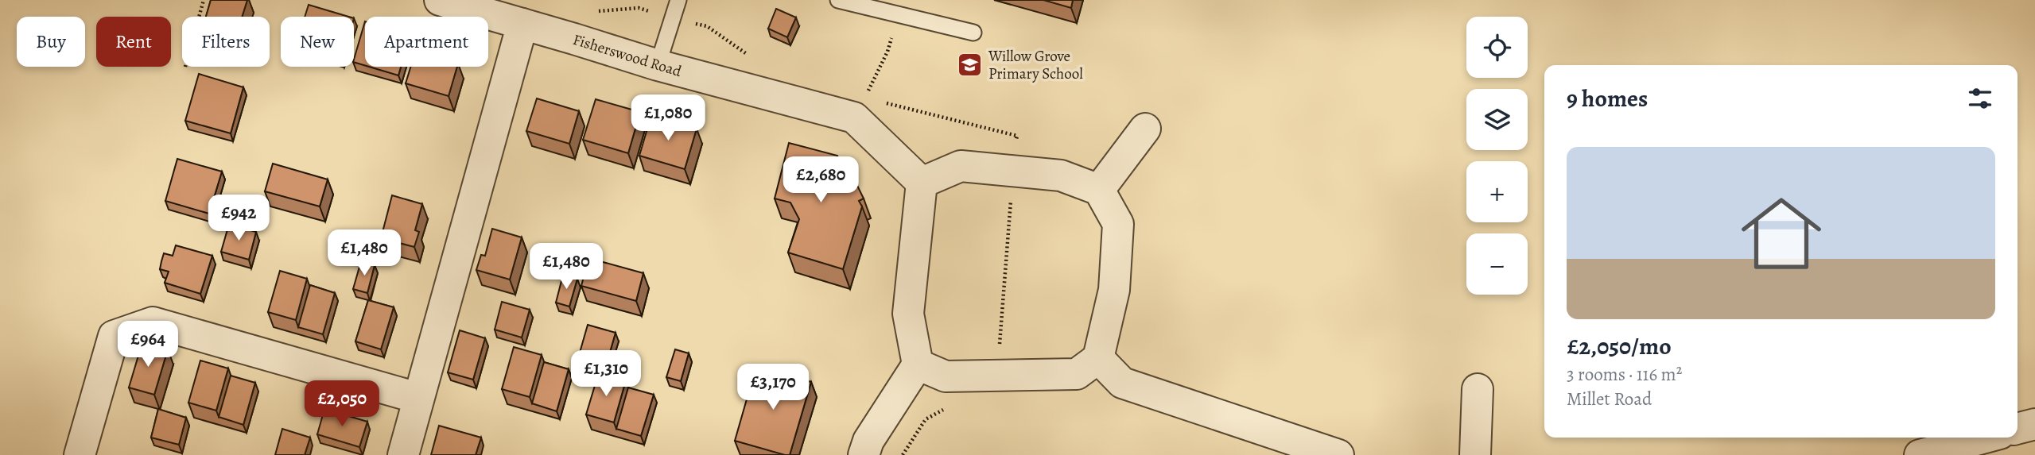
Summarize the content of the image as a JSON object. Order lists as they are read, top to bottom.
{
  "streets": {
    "street": ["Fisherswood Road"]
  },
  "places": {
    "school or university": ["Willow Grove Primary School"]
  },
  "page": {
    "map_buttons": ["+", "−"],
    "chip": [
      "Buy",
      "Rent",
      "Filters",
      "New",
      "Apartment"
    ],
    "heading": "9 homes",
    "price": [
      "£1,080",
      "£2,680",
      "£942",
      "£1,480",
      "£1,480",
      "£964",
      "£1,310",
      "£3,170",
      "£2,050"
    ],
    "list": [
      {
        "name": "£2,050/mo",
        "note": "3 rooms · 116 m² · Millet Road"
      }
    ]
  }
}
